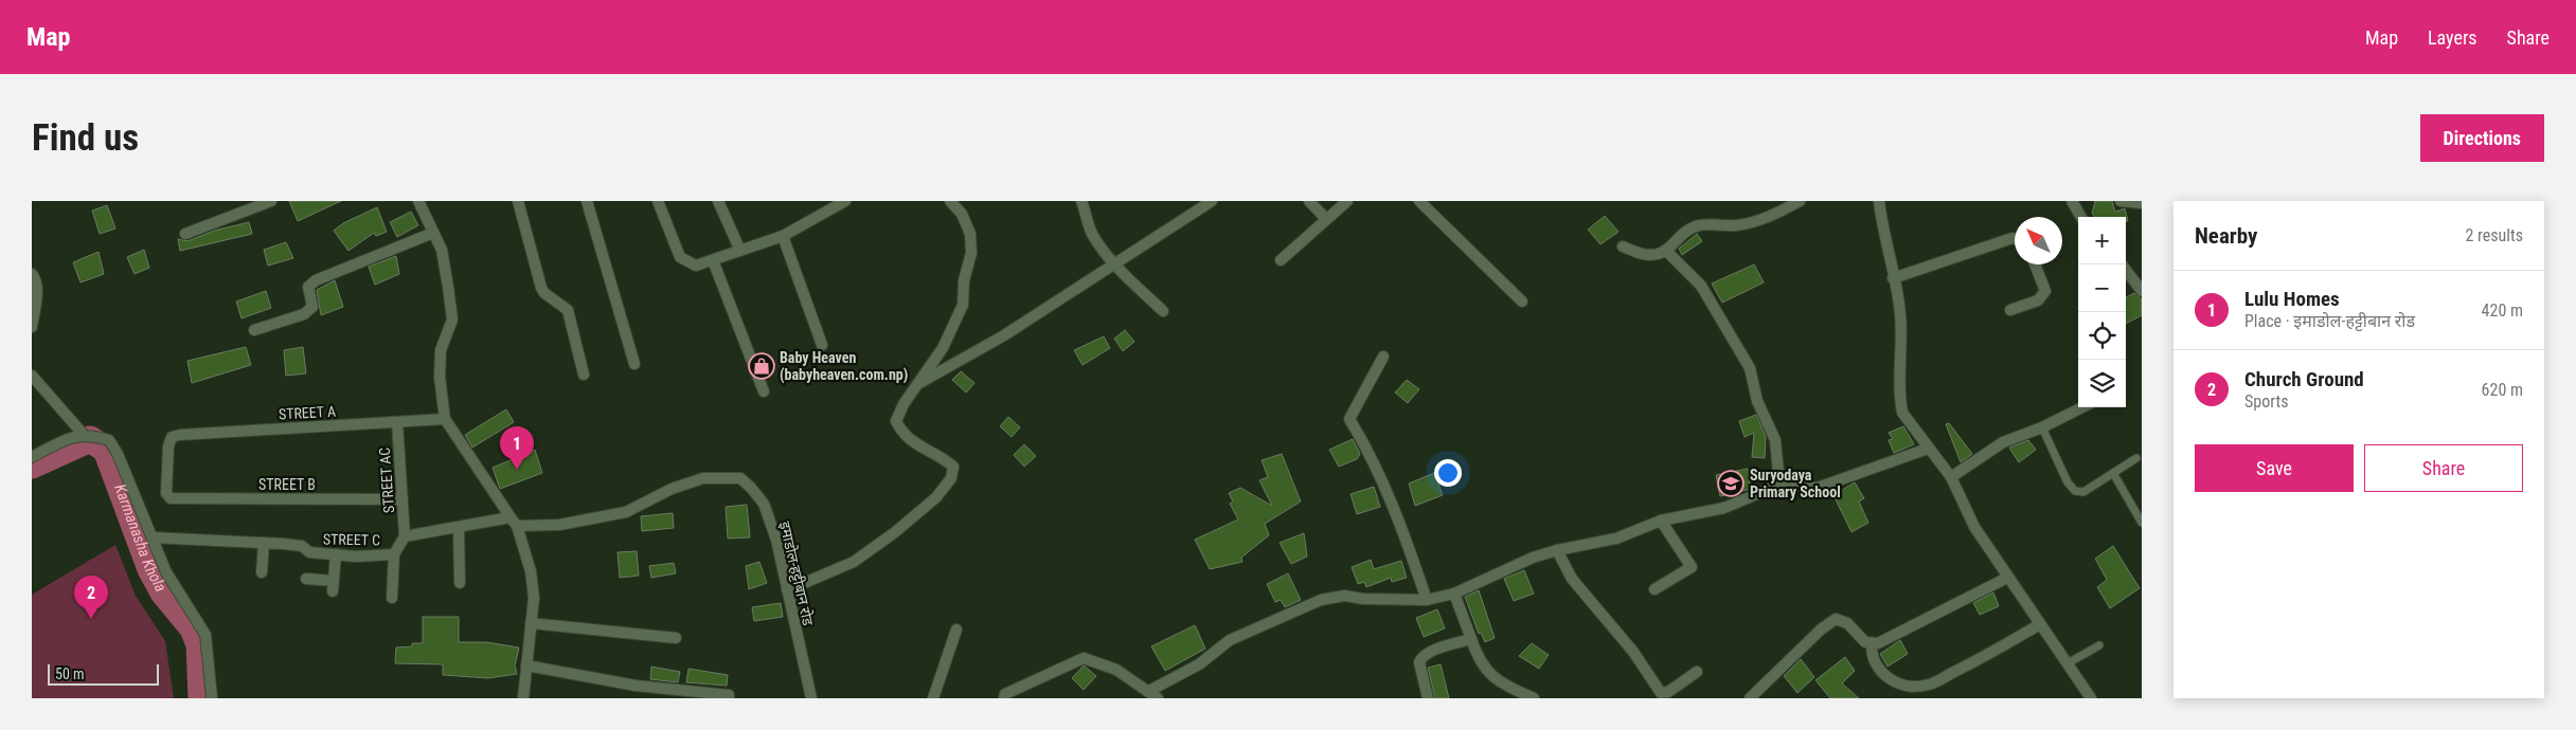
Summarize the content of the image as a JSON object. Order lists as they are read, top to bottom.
{
  "streets": {
    "street": [
      "STREET A",
      "STREET AC",
      "STREET B",
      "STREET C",
      "इमाडोल-हट्टीबान रोड"
    ]
  },
  "crossings": [
    ["STREET A", "STREET AC"],
    ["STREET A", "STREET B"],
    ["STREET AC", "STREET B"],
    ["STREET AC", "STREET C"]
  ],
  "water": ["Karmanasha Khola"],
  "places": {
    "shop": ["Baby Heaven (babyheaven.com.np)"],
    "school or university": ["Suryodaya Primary School"]
  },
  "scale_bar": "50 m",
  "north": "top left",
  "page": {
    "header": "Map",
    "nav": ["Map", "Layers", "Share"],
    "buttons": [
      "Directions",
      ["Save", "Share"]
    ],
    "title": "Find us",
    "heading": ["Nearby", "2 results"],
    "map_buttons": ["+", "−"],
    "list": [
      {
        "mark": "1",
        "name": "Lulu Homes",
        "note": "Place · इमाडोल-हट्टीबान रोड",
        "value": "420 m"
      },
      {
        "mark": "2",
        "name": "Church Ground",
        "note": "Sports",
        "value": "620 m"
      }
    ],
    "pins": ["1", "2"],
    "scale": "50 m"
  }
}
